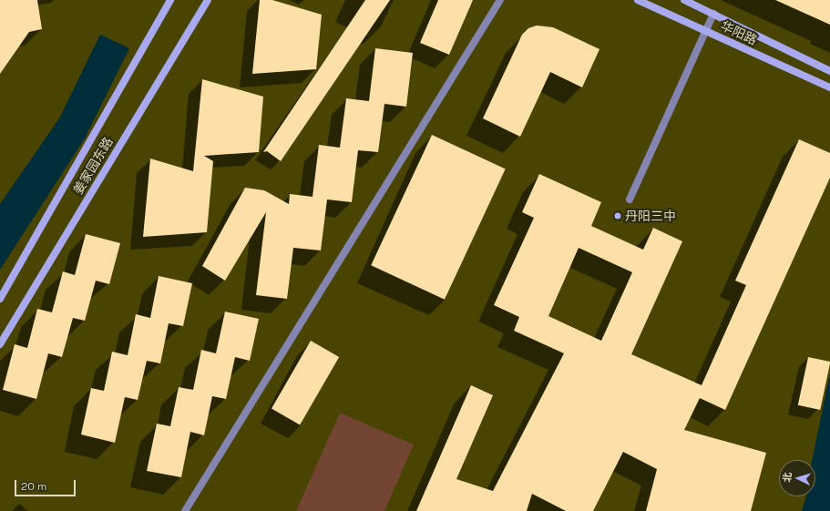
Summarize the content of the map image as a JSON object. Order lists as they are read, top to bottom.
{
  "streets": {
    "main road": ["华阳路", "姜家园东路"]
  },
  "places": ["丹阳三中"],
  "scale_bar": "20 m",
  "north": "left"
}
